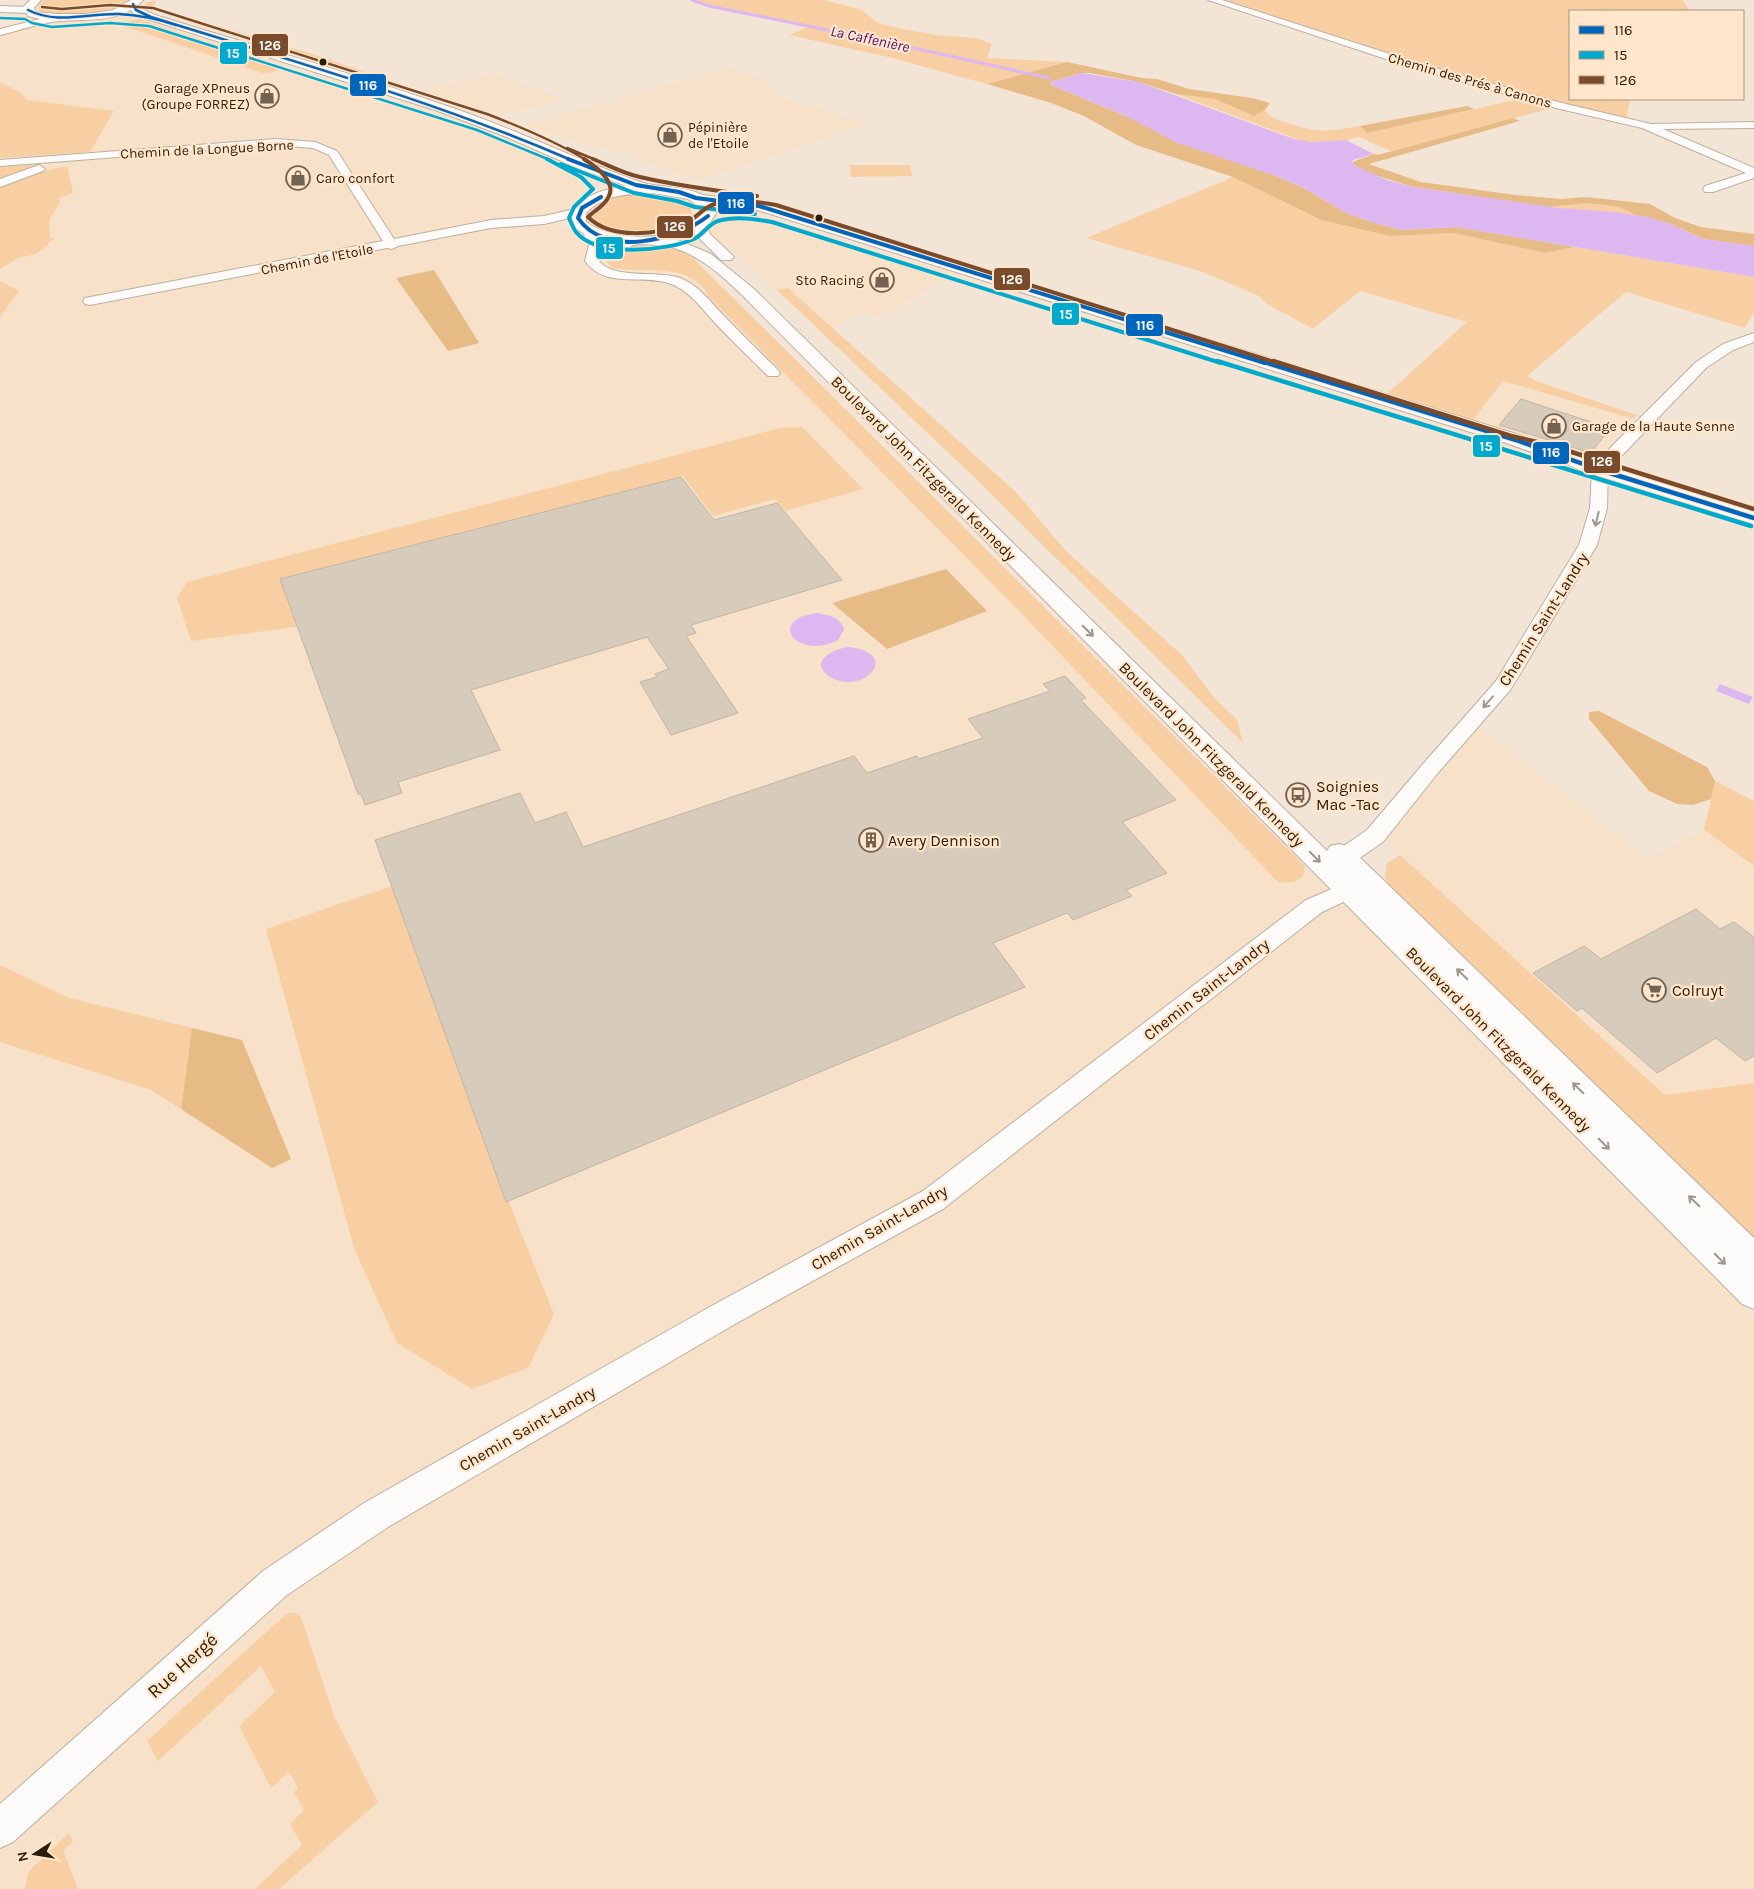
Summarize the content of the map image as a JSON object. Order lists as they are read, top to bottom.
{
  "streets": {
    "main road": ["Boulevard John Fitzgerald Kennedy"],
    "street": [
      "Chemin des Prés à Canons",
      "Chemin de la Longue Borne",
      "Chemin de l'Etoile",
      "Chemin Saint-Landry",
      "Rue Hergé"
    ]
  },
  "crossings": [
    ["Chemin de la Longue Borne", "Chemin de l'Etoile"],
    ["Chemin de l'Etoile", "Boulevard John Fitzgerald Kennedy"],
    ["Boulevard John Fitzgerald Kennedy", "Chemin Saint-Landry"],
    ["Chemin Saint-Landry", "Rue Hergé"]
  ],
  "water": ["La Caffenière"],
  "places": {
    "shop": [
      "Garage XPneus (Groupe FORREZ)",
      "Pépinière de l'Etoile",
      "Caro confort",
      "Sto Racing",
      "Garage de la Haute Senne"
    ],
    "bus stop": ["Soignies Mac -Tac"],
    "building": ["Avery Dennison"],
    "supermarket": ["Colruyt"]
  },
  "lines": ["transit line 116", "transit line 126", "transit line 15"],
  "legend": ["116", "15", "126"],
  "north": "left"
}
